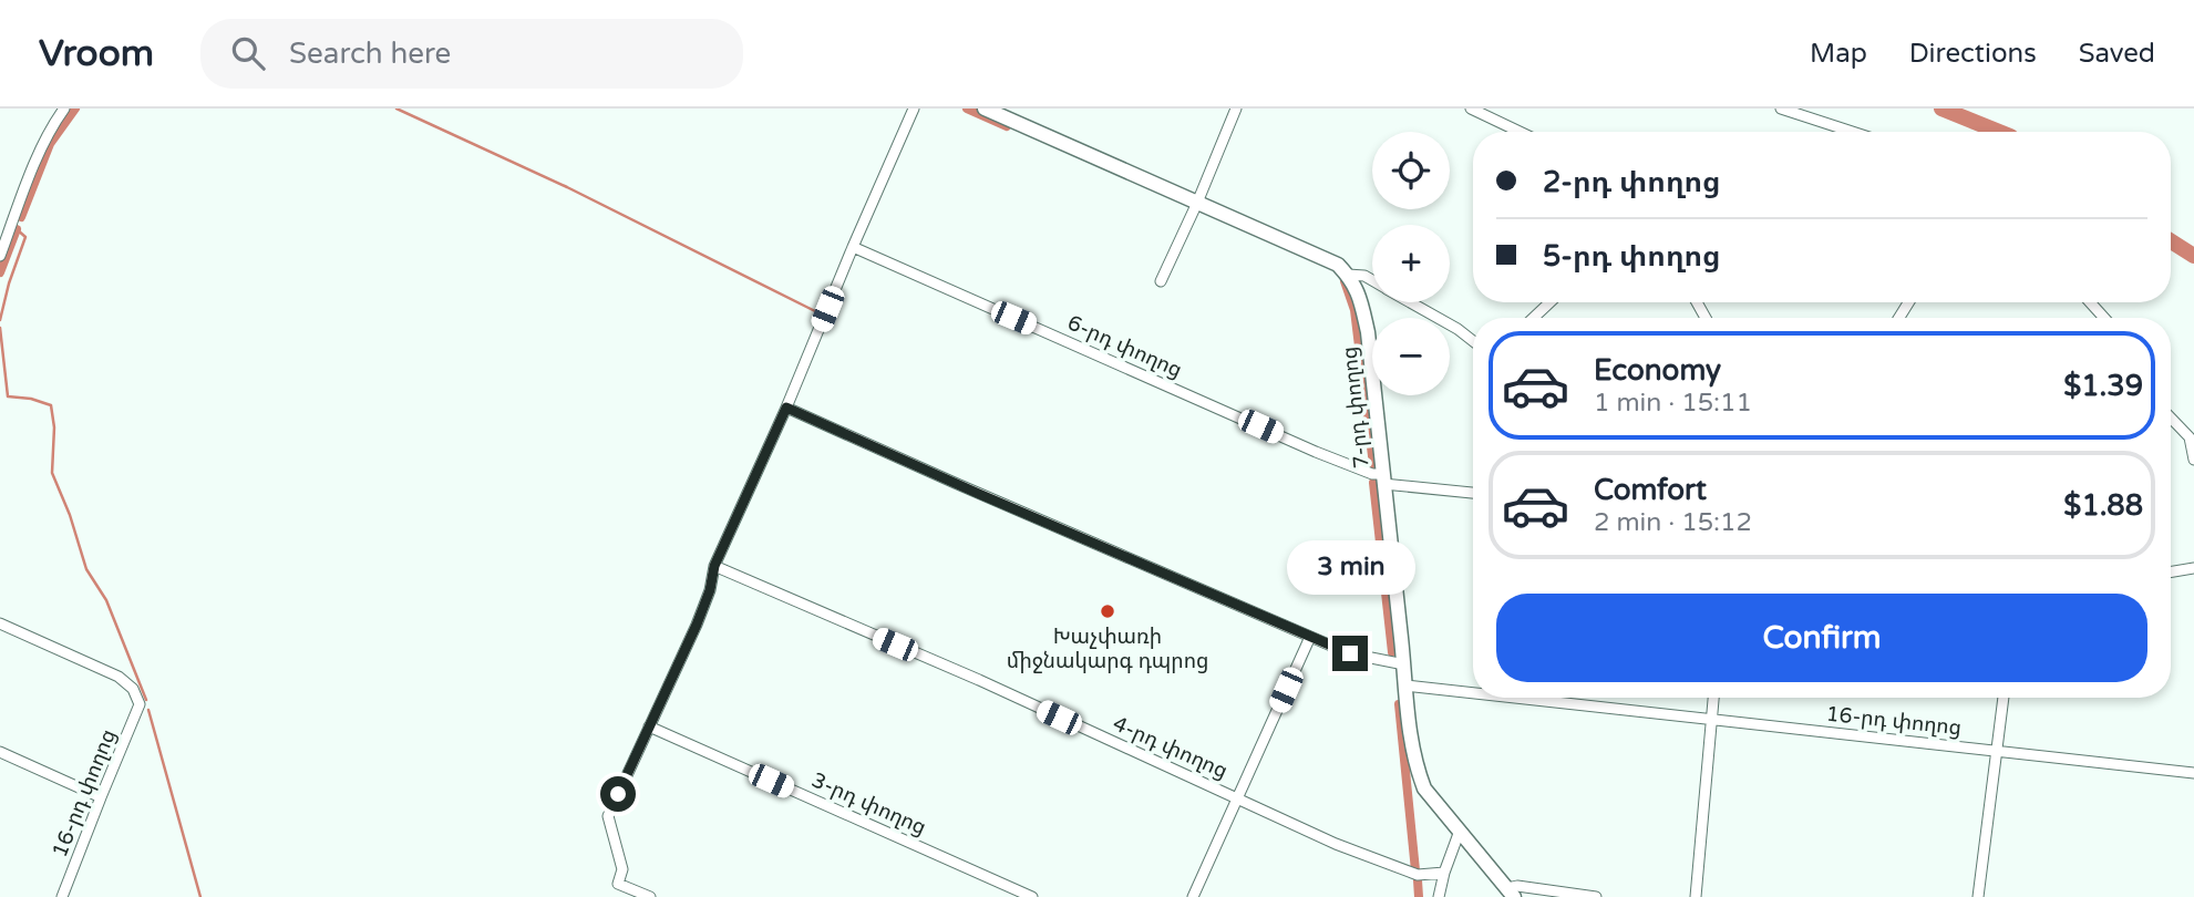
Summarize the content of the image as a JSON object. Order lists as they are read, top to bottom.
{
  "streets": {
    "main road": ["7-րդ փողոց"],
    "street": [
      "6-րդ փողոց",
      "16-րդ փողոց",
      "4-րդ փողոց",
      "3-րդ փողոց"
    ]
  },
  "crossings": [
    ["6-րդ փողոց", "7-րդ փողոց"],
    ["7-րդ փողոց", "16-րդ փողոց"]
  ],
  "places": ["Խաչփառի միջնակարգ դպրոց"],
  "page": {
    "header": "Vroom",
    "search": "Search here",
    "nav": ["Map", "Directions", "Saved"],
    "map_buttons": ["+", "−"],
    "banner": ["2-րդ փողոց", "5-րդ փողոց"],
    "list": [
      {
        "name": "Economy",
        "note": "1 min · 15:11",
        "value": "$1.39"
      },
      {
        "name": "Comfort",
        "note": "2 min · 15:12",
        "value": "$1.88"
      }
    ],
    "bubble": "3 min",
    "buttons": "Confirm"
  }
}
